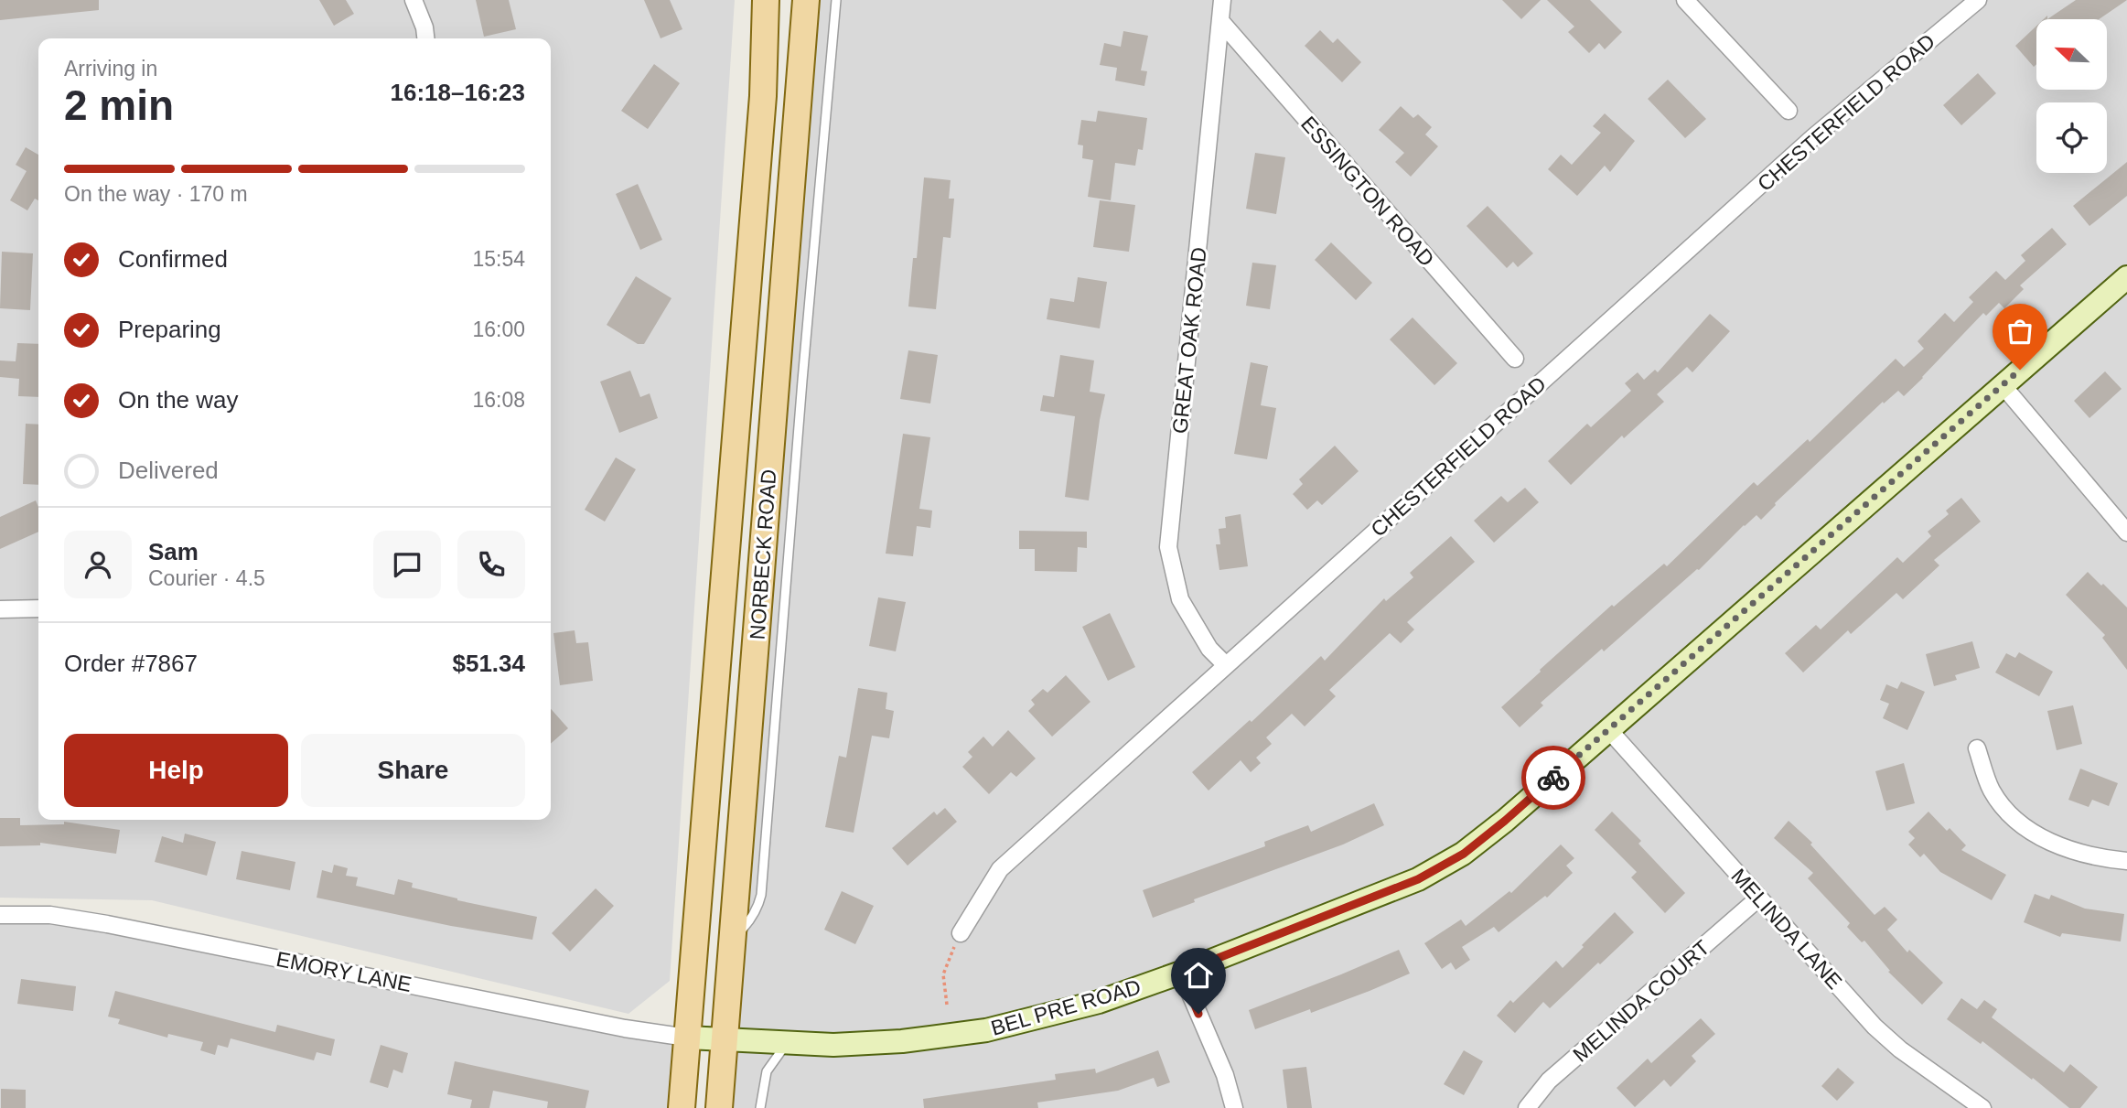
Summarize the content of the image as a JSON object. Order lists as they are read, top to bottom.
{
  "streets": {
    "main road": ["NORBECK ROAD", "BEL PRE ROAD"],
    "street": [
      "CHESTERFIELD ROAD",
      "ESSINGTON ROAD",
      "GREAT OAK ROAD",
      "MELINDA LANE",
      "EMORY LANE",
      "MELINDA COURT"
    ]
  },
  "crossings": [
    ["CHESTERFIELD ROAD", "GREAT OAK ROAD"],
    ["ESSINGTON ROAD", "GREAT OAK ROAD"],
    ["NORBECK ROAD", "EMORY LANE"],
    ["NORBECK ROAD", "BEL PRE ROAD"],
    ["MELINDA LANE", "MELINDA COURT"],
    ["MELINDA LANE", "BEL PRE ROAD"],
    ["EMORY LANE", "BEL PRE ROAD"]
  ],
  "north": "top left",
  "page": {
    "heading": ["2 min", "Arriving in", "16:18–16:23"],
    "panel": [
      "Sam",
      "Courier · 4.5",
      "Order #7867",
      "$51.34"
    ],
    "bar": "On the way · 170 m",
    "list": [
      ["Confirmed", "15:54"],
      ["Preparing", "16:00"],
      ["On the way", "16:08"],
      "Delivered"
    ],
    "buttons": ["Help", "Share"]
  }
}
